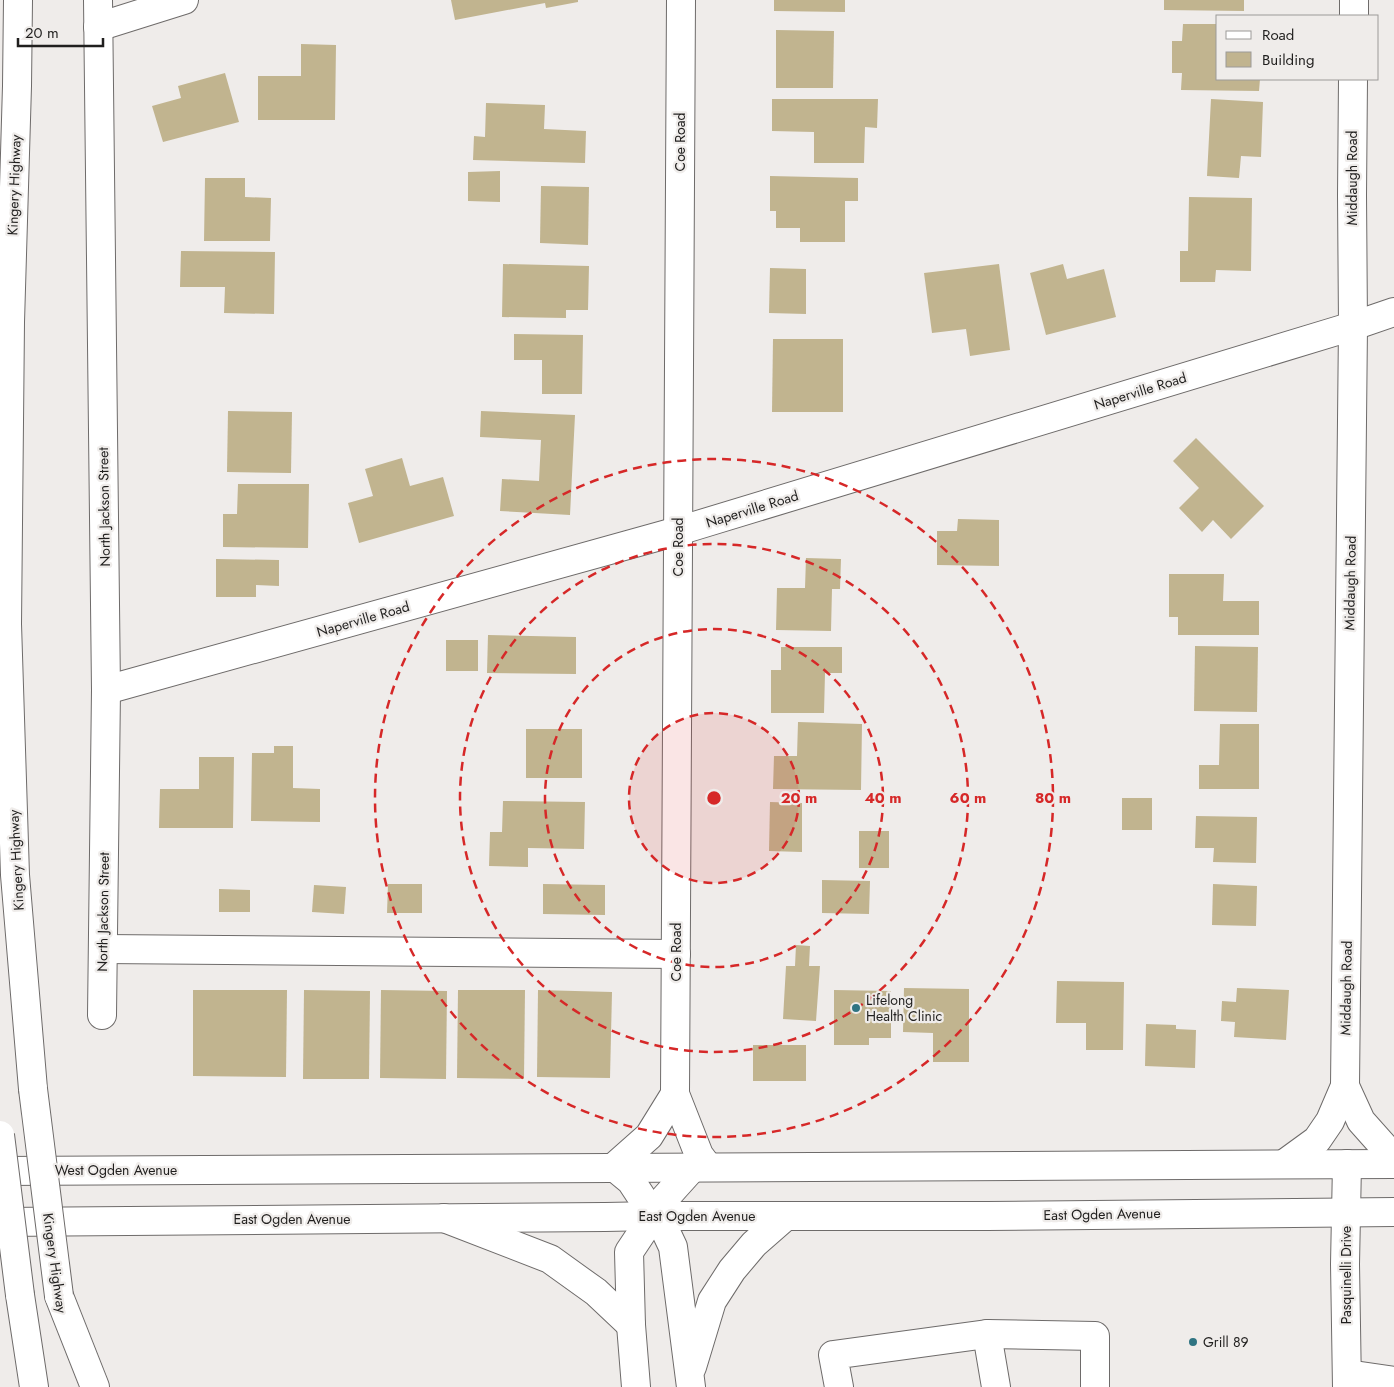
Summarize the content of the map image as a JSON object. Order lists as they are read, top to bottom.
{
  "streets": {
    "main road": [
      "Coe Road",
      "Middaugh Road",
      "Kingery Highway",
      "Naperville Road",
      "North Jackson Street",
      "West Ogden Avenue",
      "East Ogden Avenue",
      "Pasquinelli Drive"
    ]
  },
  "crossings": [
    ["Coe Road", "Naperville Road"],
    ["Coe Road", "West Ogden Avenue"],
    ["Middaugh Road", "Naperville Road"],
    ["Naperville Road", "North Jackson Street"],
    ["East Ogden Avenue", "Pasquinelli Drive"]
  ],
  "places": ["Lifelong Health Clinic", "Grill 89"],
  "legend": ["Road", "Building"],
  "scale_bar": "20 m",
  "rings": [
    "20 m",
    "40 m",
    "60 m",
    "80 m"
  ]
}
